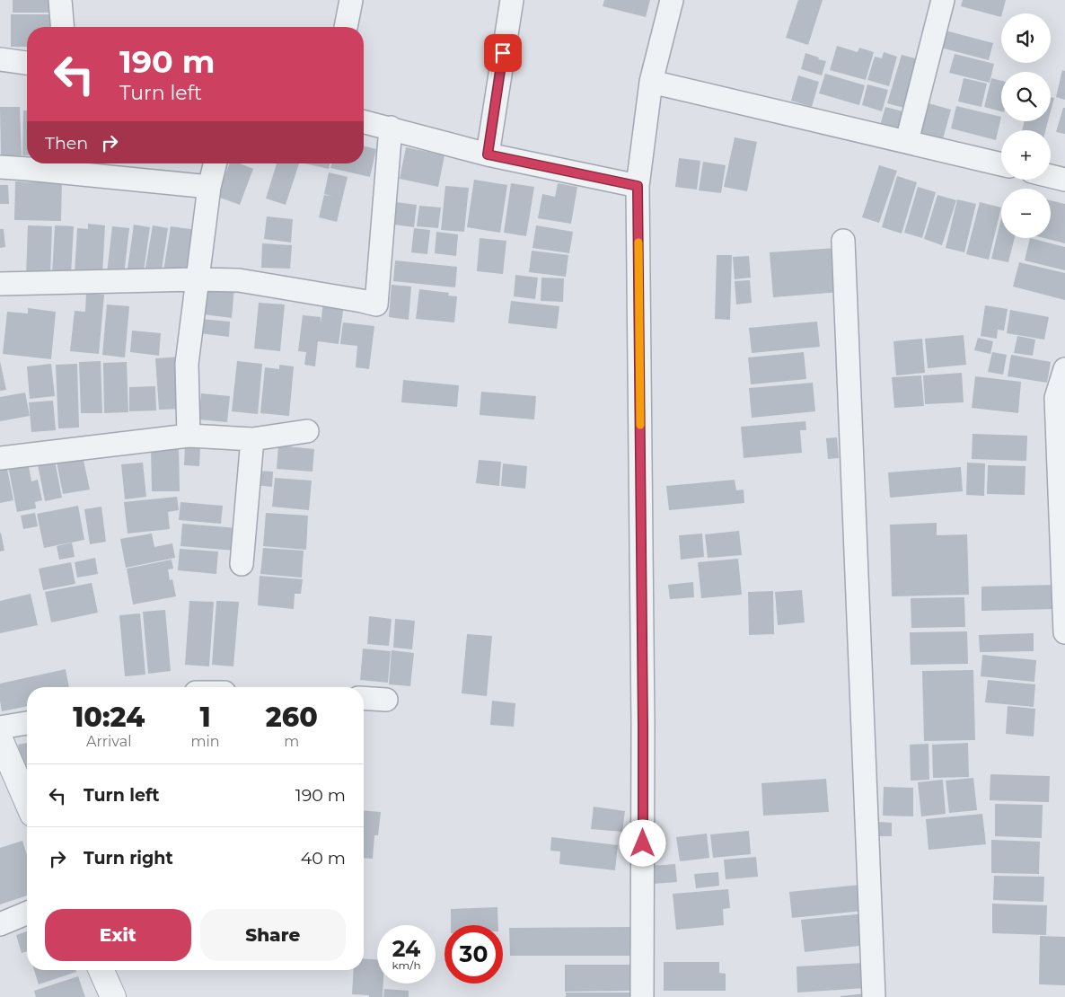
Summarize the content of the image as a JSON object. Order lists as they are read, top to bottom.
{
  "page": {
    "map_buttons": ["+", "−"],
    "turn": ["190 m", "Turn left"],
    "then": "Then",
    "eta": [
      "10:24",
      "Arrival",
      "1",
      "min",
      "260",
      "m"
    ],
    "list": [
      {
        "name": "Turn left",
        "value": "190 m"
      },
      {
        "name": "Turn right",
        "value": "40 m"
      }
    ],
    "buttons": ["Exit", "Share"],
    "speed": "24 km/h",
    "limit": "30"
  }
}
